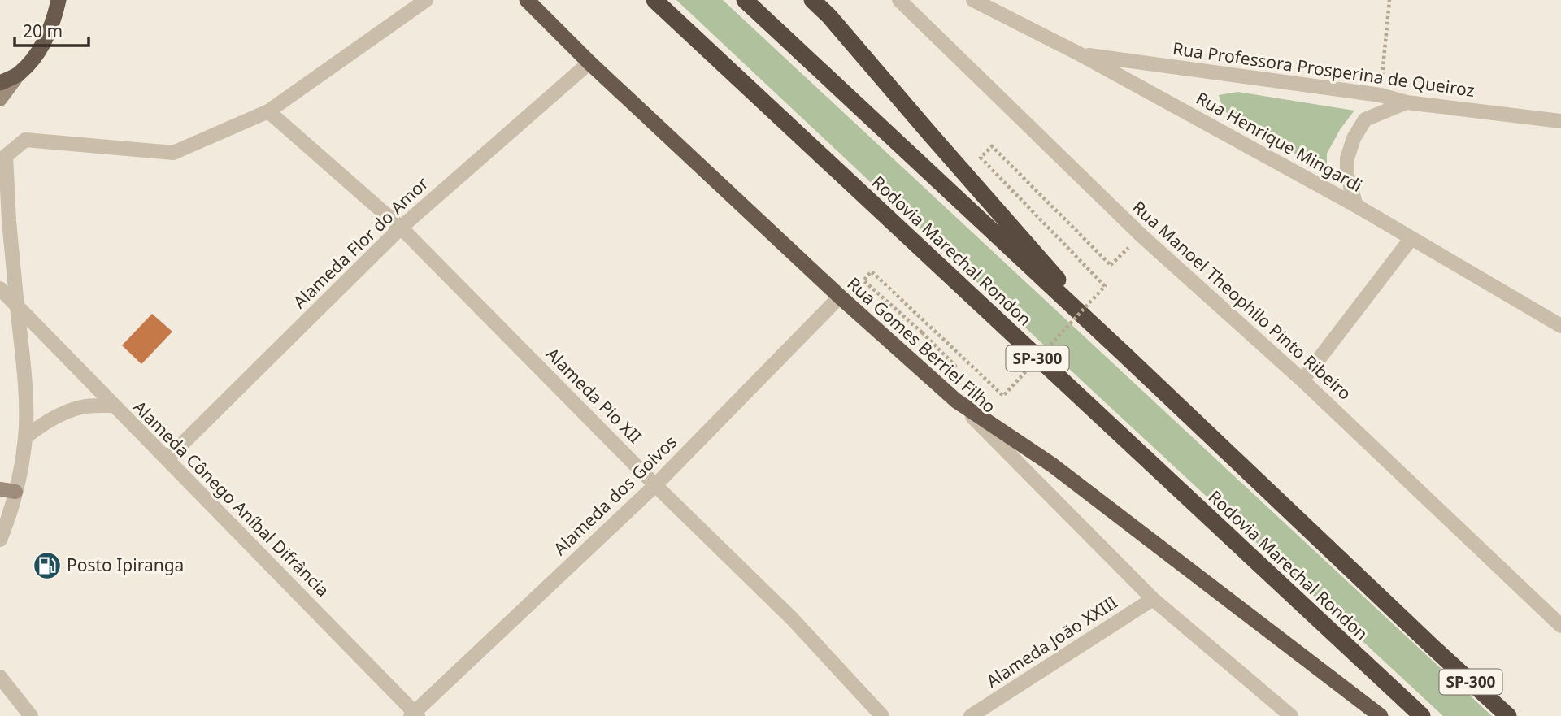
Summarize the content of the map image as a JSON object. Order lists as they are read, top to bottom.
{
  "streets": {
    "highway": ["Rodovia Marechal Rondon", "Rua Gomes Berriel Filho", "SP-300"],
    "street": [
      "Rua Professora Prosperina de Queiroz",
      "Rua Henrique Mingardi",
      "Alameda Flor do Amor",
      "Rua Manoel Theophilo Pinto Ribeiro",
      "Alameda Pio XII",
      "Alameda dos Goivos",
      "Alameda Cônego Aníbal Difrância",
      "Alameda João XXIII"
    ]
  },
  "crossings": [
    ["Rua Professora Prosperina de Queiroz", "Rua Henrique Mingardi"],
    ["Alameda Flor do Amor", "Rua Gomes Berriel Filho"],
    ["Alameda Flor do Amor", "Alameda Pio XII"],
    ["Alameda Flor do Amor", "Alameda Cônego Aníbal Difrância"],
    ["Rua Gomes Berriel Filho", "Alameda dos Goivos"],
    ["Rua Gomes Berriel Filho", "Alameda João XXIII"],
    ["Alameda Pio XII", "Alameda dos Goivos"],
    ["Alameda dos Goivos", "Alameda Cônego Aníbal Difrância"]
  ],
  "places": {
    "fuel station": ["Posto Ipiranga"]
  },
  "scale_bar": "20 m"
}
